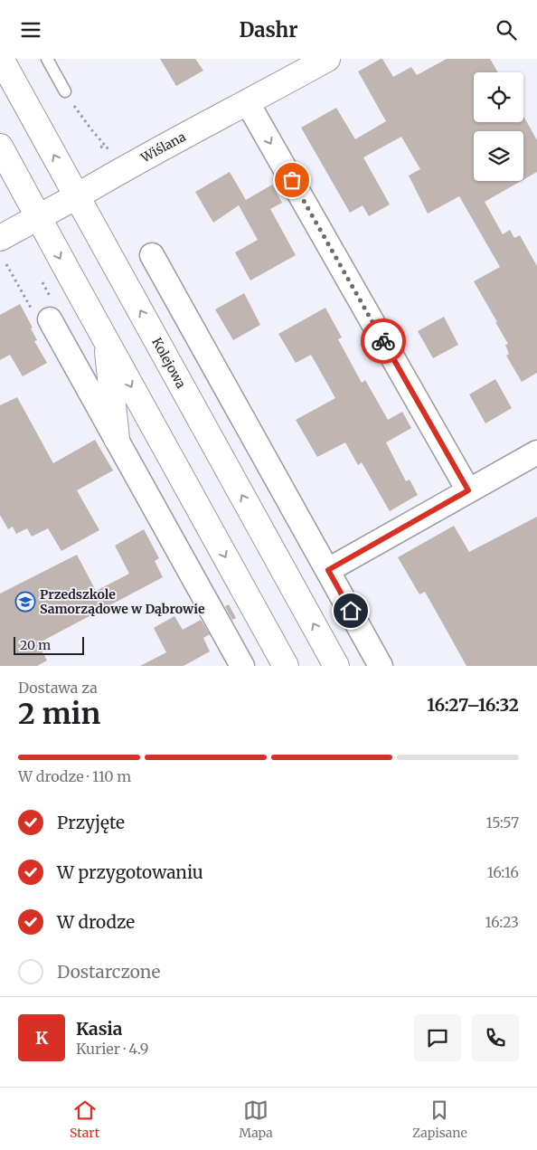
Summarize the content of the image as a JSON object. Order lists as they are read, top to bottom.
{
  "streets": {
    "main road": ["Wiślana", "Kolejowa"]
  },
  "crossings": [
    ["Wiślana", "Kolejowa"]
  ],
  "places": {
    "school or university": ["Przedszkole Samorządowe w Dąbrowie"]
  },
  "scale_bar": "20 m",
  "page": {
    "header": "Dashr",
    "scale": "20 m",
    "heading": ["2 min", "Dostawa za", "16:27–16:32"],
    "panel": ["Kasia", "Kurier · 4.9"],
    "bar": "W drodze · 110 m",
    "list": [
      ["Przyjęte", "15:57"],
      ["W przygotowaniu", "16:16"],
      ["W drodze", "16:23"],
      "Dostarczone"
    ],
    "round": "K",
    "tabs": ["Start", "Mapa", "Zapisane"]
  }
}
